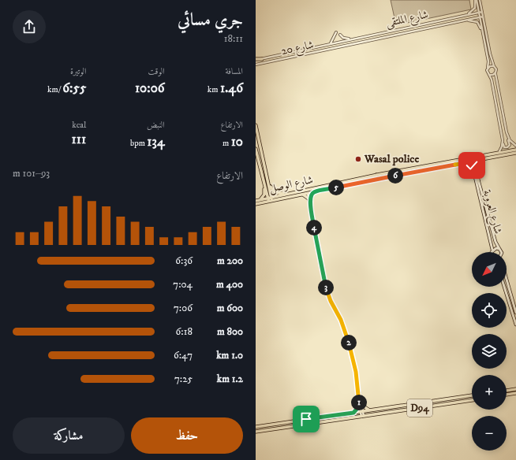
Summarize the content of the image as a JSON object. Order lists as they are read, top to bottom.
{
  "streets": {
    "main road": ["شارع الوصل", "شارع العروبة", "D94"],
    "street": ["شارع الملتقى", "شارع 20"]
  },
  "crossings": [
    ["شارع الملتقى", "شارع 20"],
    ["شارع الوصل", "شارع العروبة"]
  ],
  "places": ["Wasal police"],
  "north": "bottom left",
  "page": {
    "heading": ["جري مسائي", "18:11"],
    "stats": [
      ["المسافة", "1.46 km"],
      ["الوقت", "10:06"],
      ["الوتيرة", "6:55 /km"],
      ["الارتفاع", "10 m"],
      ["النبض", "134 bpm"],
      ["kcal", "111"]
    ],
    "chart": ["الارتفاع", "93–101 m"],
    "pins": [
      "6",
      "5",
      "4",
      "3",
      "2",
      "1"
    ],
    "list": [
      {
        "name": "200 m",
        "note": "6:36"
      },
      {
        "name": "400 m",
        "note": "7:04"
      },
      {
        "name": "600 m",
        "note": "7:06"
      },
      {
        "name": "800 m",
        "note": "6:18"
      },
      {
        "name": "1.0 km",
        "note": "6:47"
      },
      {
        "name": "1.2 km",
        "note": "7:25"
      }
    ],
    "map_buttons": ["+", "−"],
    "buttons": ["حفظ", "مشاركة"]
  }
}
